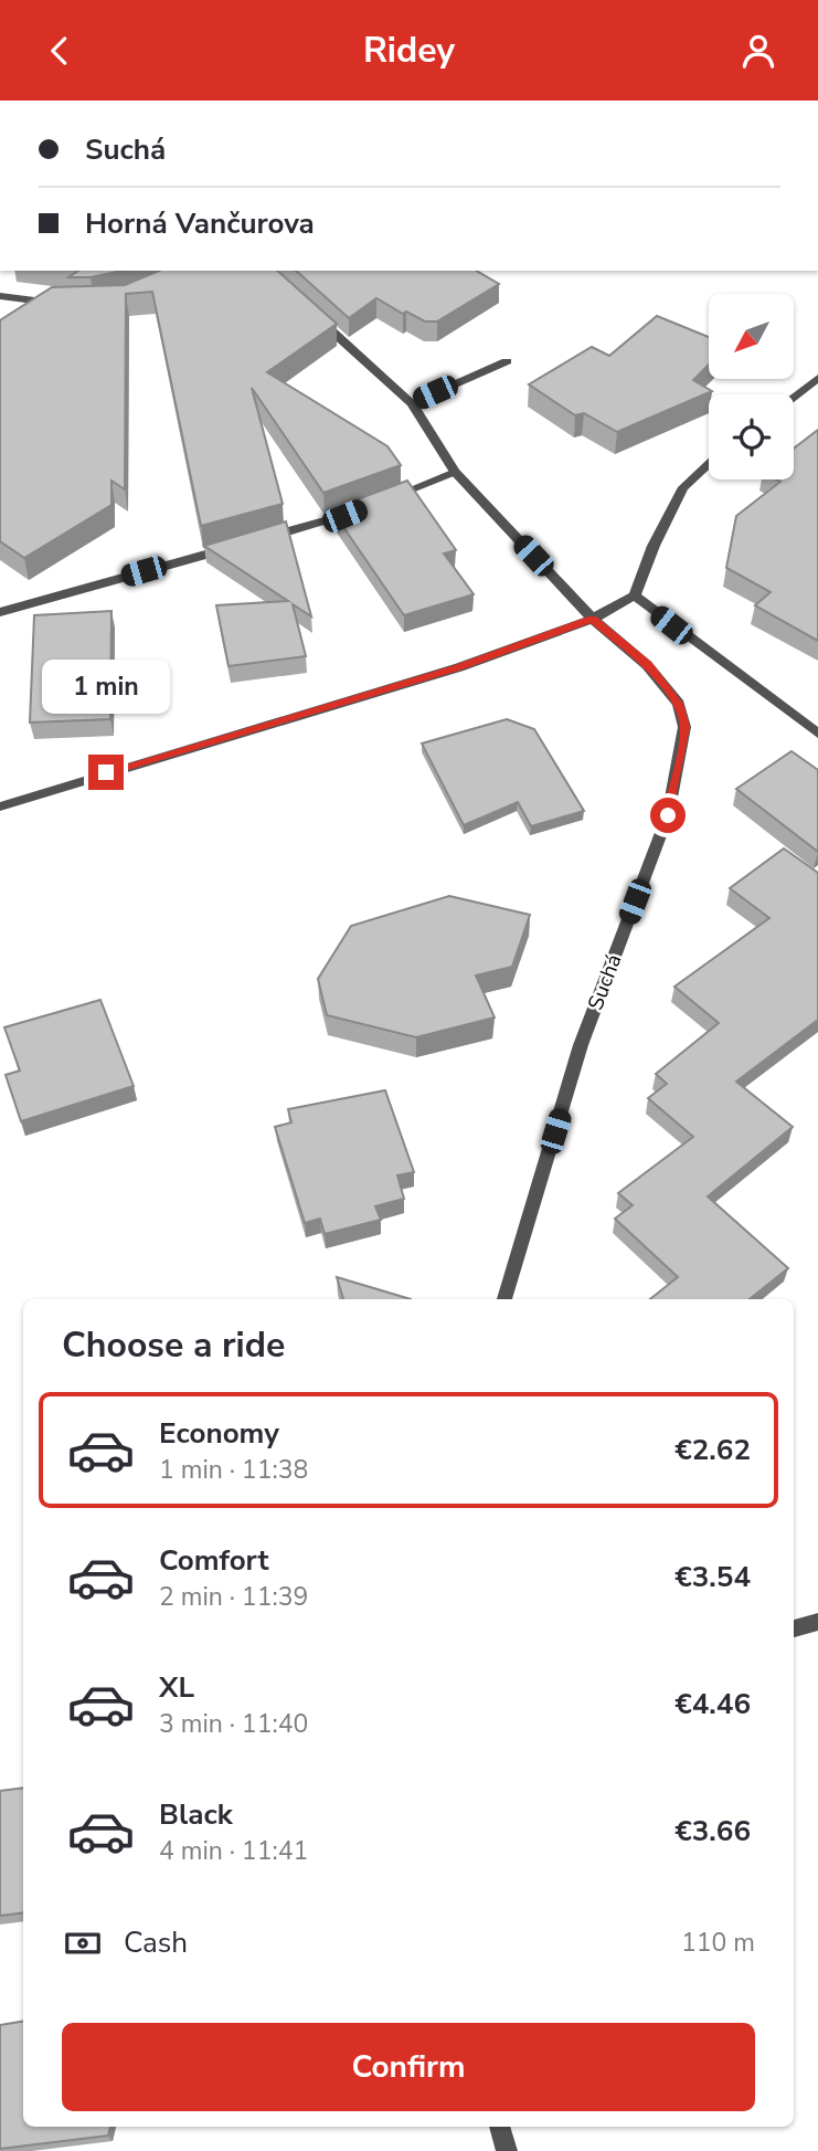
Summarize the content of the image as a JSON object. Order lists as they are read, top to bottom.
{
  "streets": {
    "street": ["Suchá"]
  },
  "north": "bottom left",
  "page": {
    "header": "Ridey",
    "banner": ["Suchá", "Horná Vančurova"],
    "bubble": "1 min",
    "heading": "Choose a ride",
    "list": [
      {
        "name": "Economy",
        "note": "1 min · 11:38",
        "value": "€2.62"
      },
      {
        "name": "Comfort",
        "note": "2 min · 11:39",
        "value": "€3.54"
      },
      {
        "name": "XL",
        "note": "3 min · 11:40",
        "value": "€4.46"
      },
      {
        "name": "Black",
        "note": "4 min · 11:41",
        "value": "€3.66"
      }
    ],
    "pay": ["Cash", "110 m"],
    "buttons": "Confirm"
  }
}
